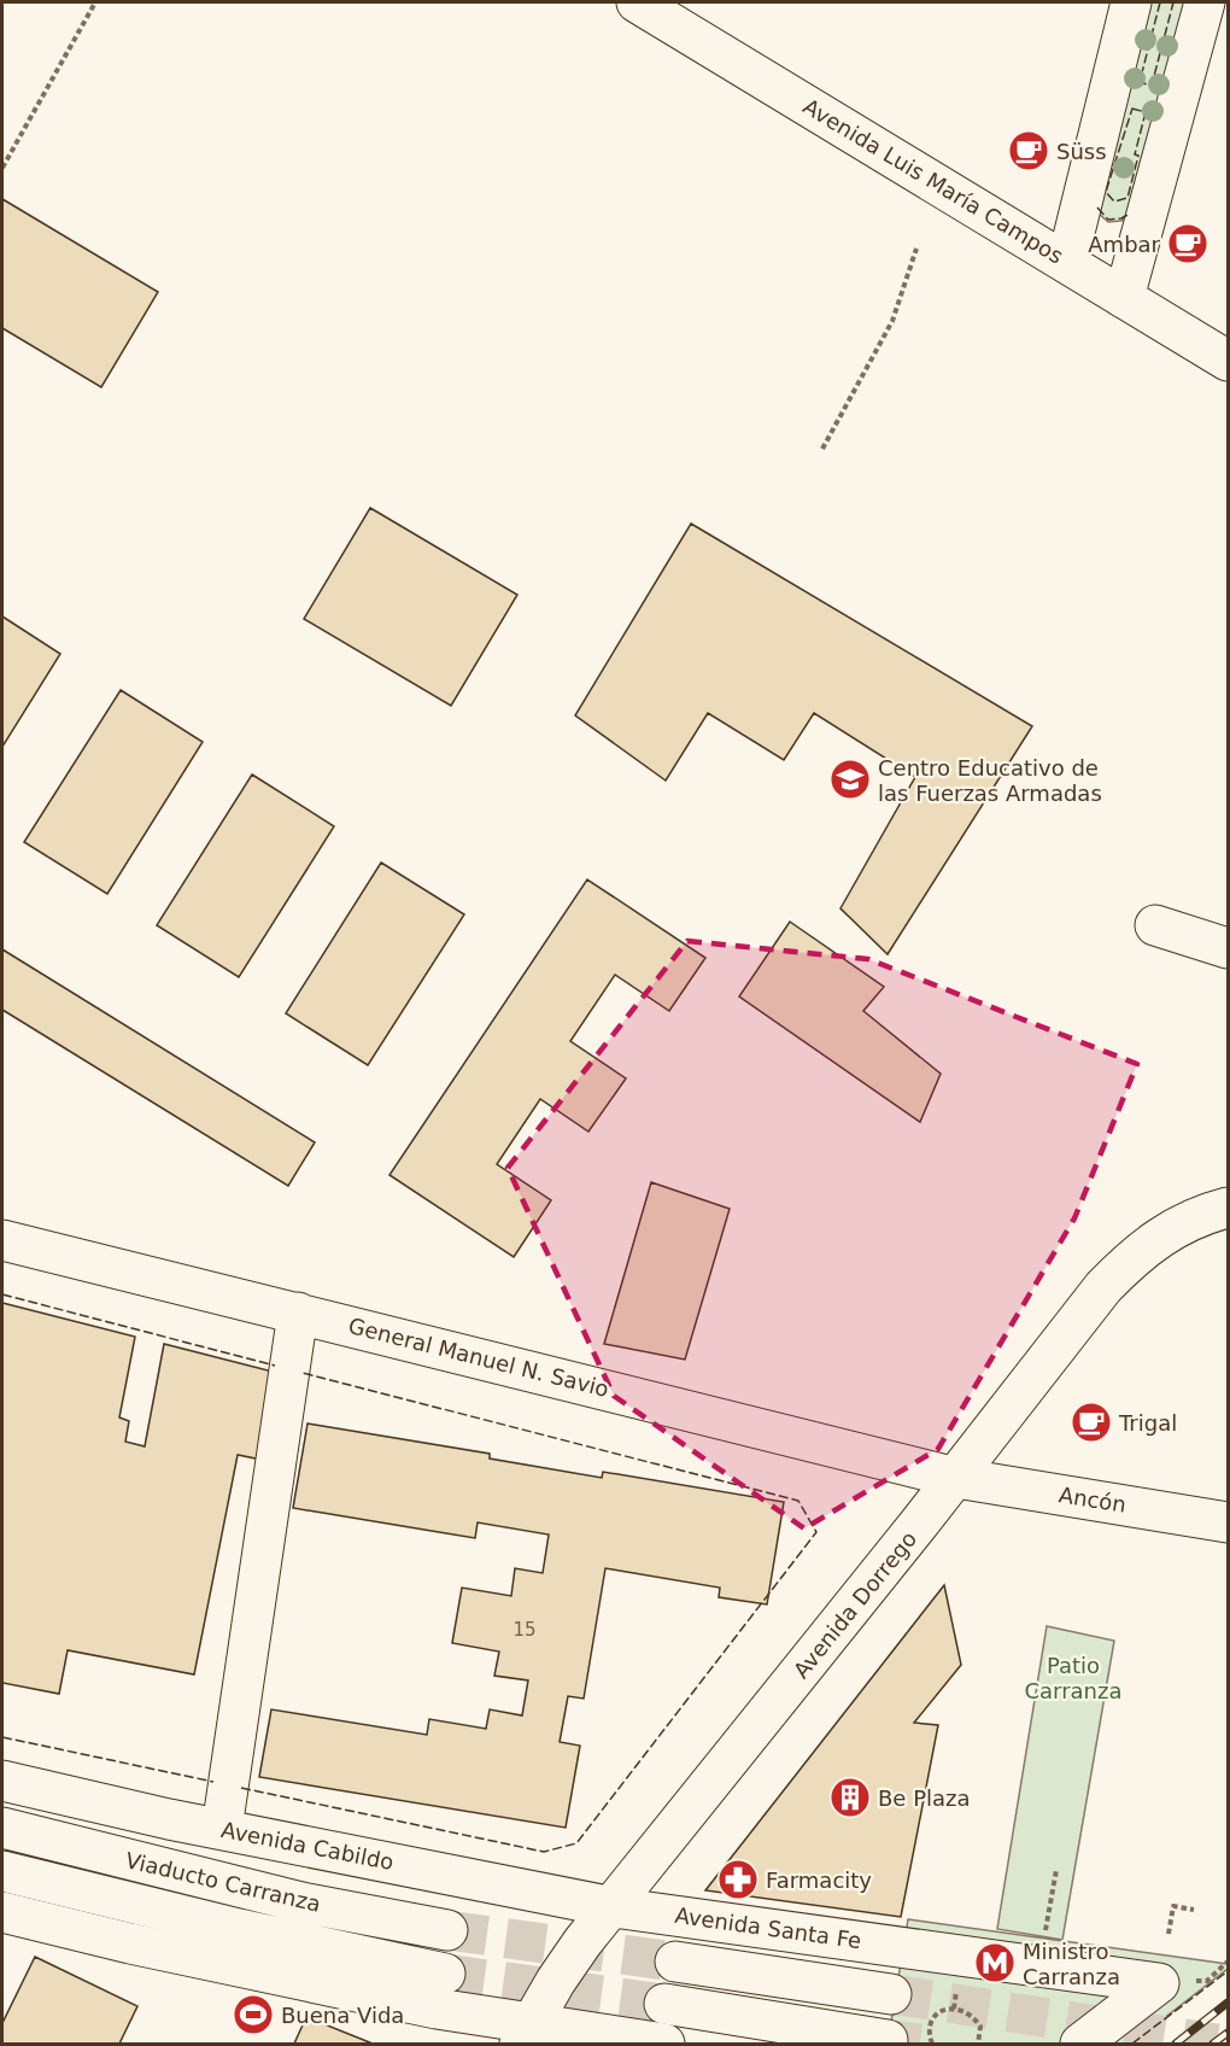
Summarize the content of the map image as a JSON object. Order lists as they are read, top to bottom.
{
  "streets": {
    "street": [
      "Avenida Luis María Campos",
      "General Manuel N. Savio",
      "Ancón",
      "Avenida Dorrego",
      "Avenida Cabildo",
      "Viaducto Carranza",
      "Avenida Santa Fe"
    ]
  },
  "crossings": [
    ["General Manuel N. Savio", "Ancón"],
    ["General Manuel N. Savio", "Avenida Dorrego"],
    ["Ancón", "Avenida Dorrego"],
    ["Avenida Dorrego", "Avenida Cabildo"],
    ["Avenida Dorrego", "Avenida Santa Fe"],
    ["Avenida Cabildo", "Avenida Santa Fe"]
  ],
  "parks": ["Patio Carranza"],
  "places": {
    "cafe": ["Süss", "Ambar", "Trigal"],
    "school or university": ["Centro Educativo de las Fuerzas Armadas"],
    "building": ["Be Plaza"],
    "pharmacy": ["Farmacity"],
    "metro station": ["Ministro Carranza"],
    "sports": ["Buena Vida"]
  },
  "house_numbers": ["15"]
}
